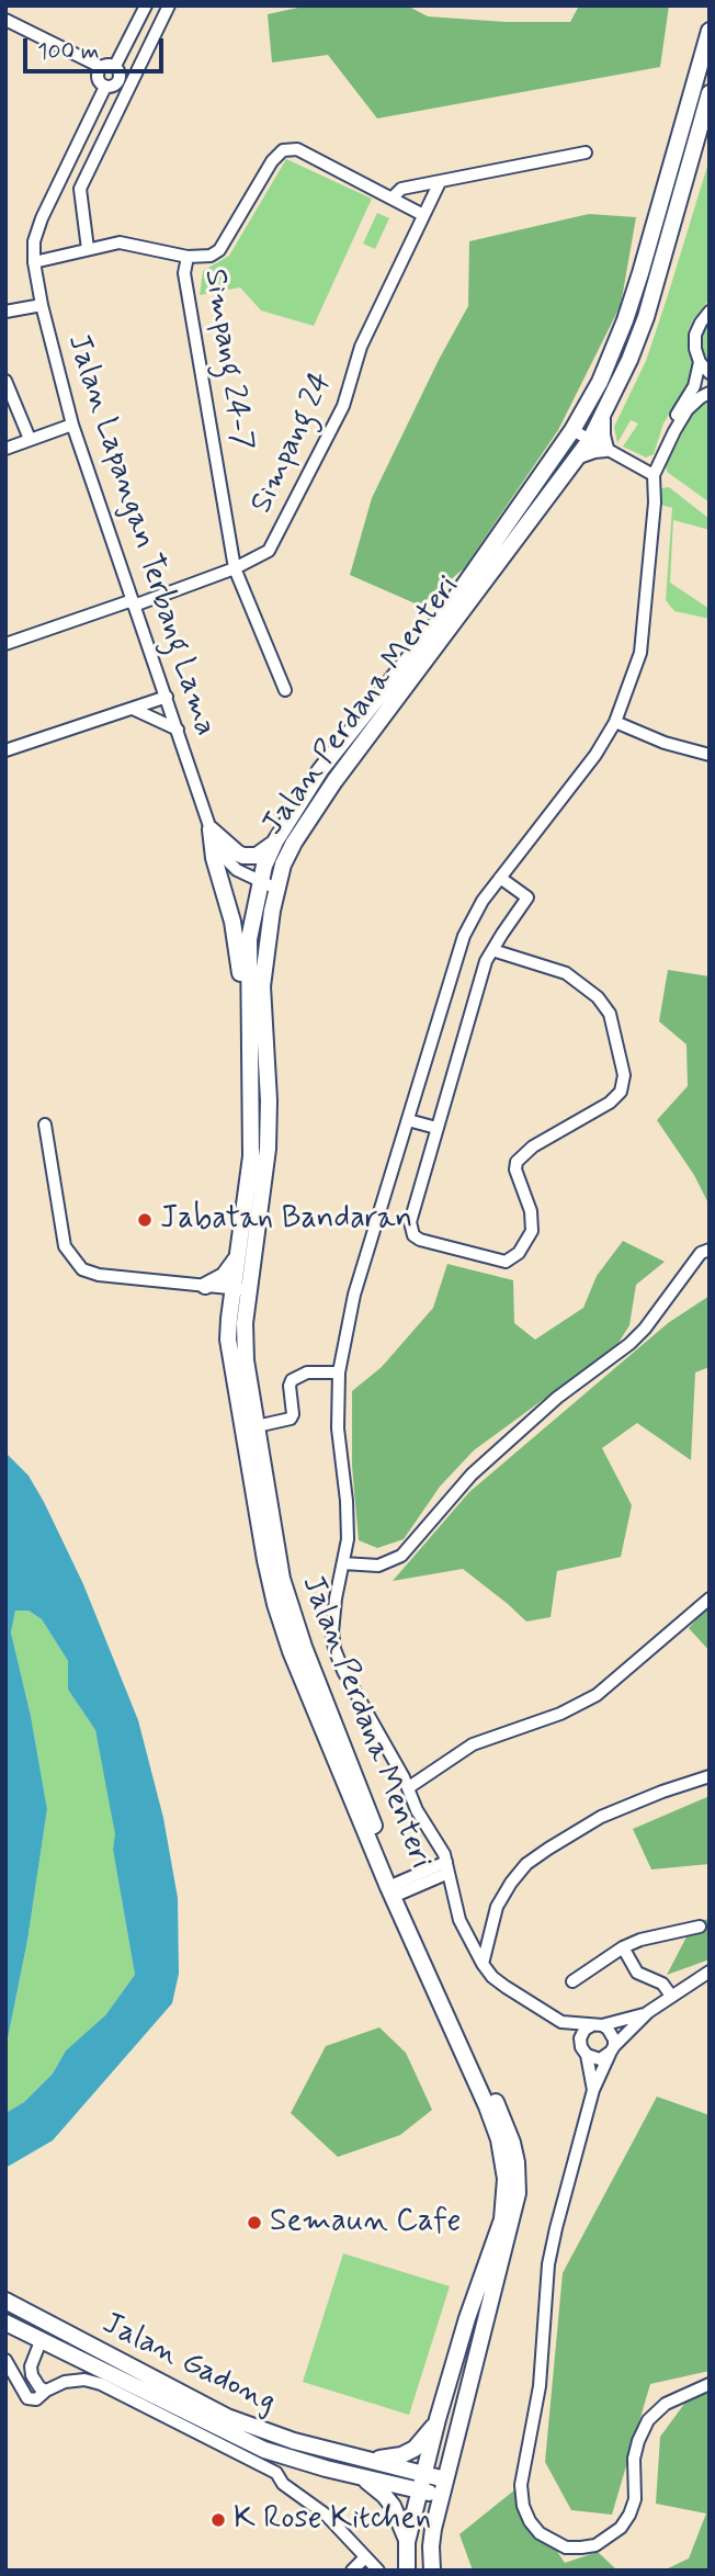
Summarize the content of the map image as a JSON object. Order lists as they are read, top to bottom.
{
  "streets": {
    "main road": ["Jalan Perdana Menteri", "Jalan Gadong"],
    "street": ["Simpang 24-7", "Simpang 24", "Jalan Lapangan Terbang Lama"]
  },
  "crossings": [
    ["Simpang 24-7", "Simpang 24"],
    ["Simpang 24", "Jalan Lapangan Terbang Lama"],
    ["Jalan Lapangan Terbang Lama", "Jalan Perdana Menteri"],
    ["Jalan Perdana Menteri", "Jalan Gadong"]
  ],
  "places": ["Jabatan Bandaran", "Semaun Cafe", "K Rose Kitchen"],
  "scale_bar": "100 m"
}
